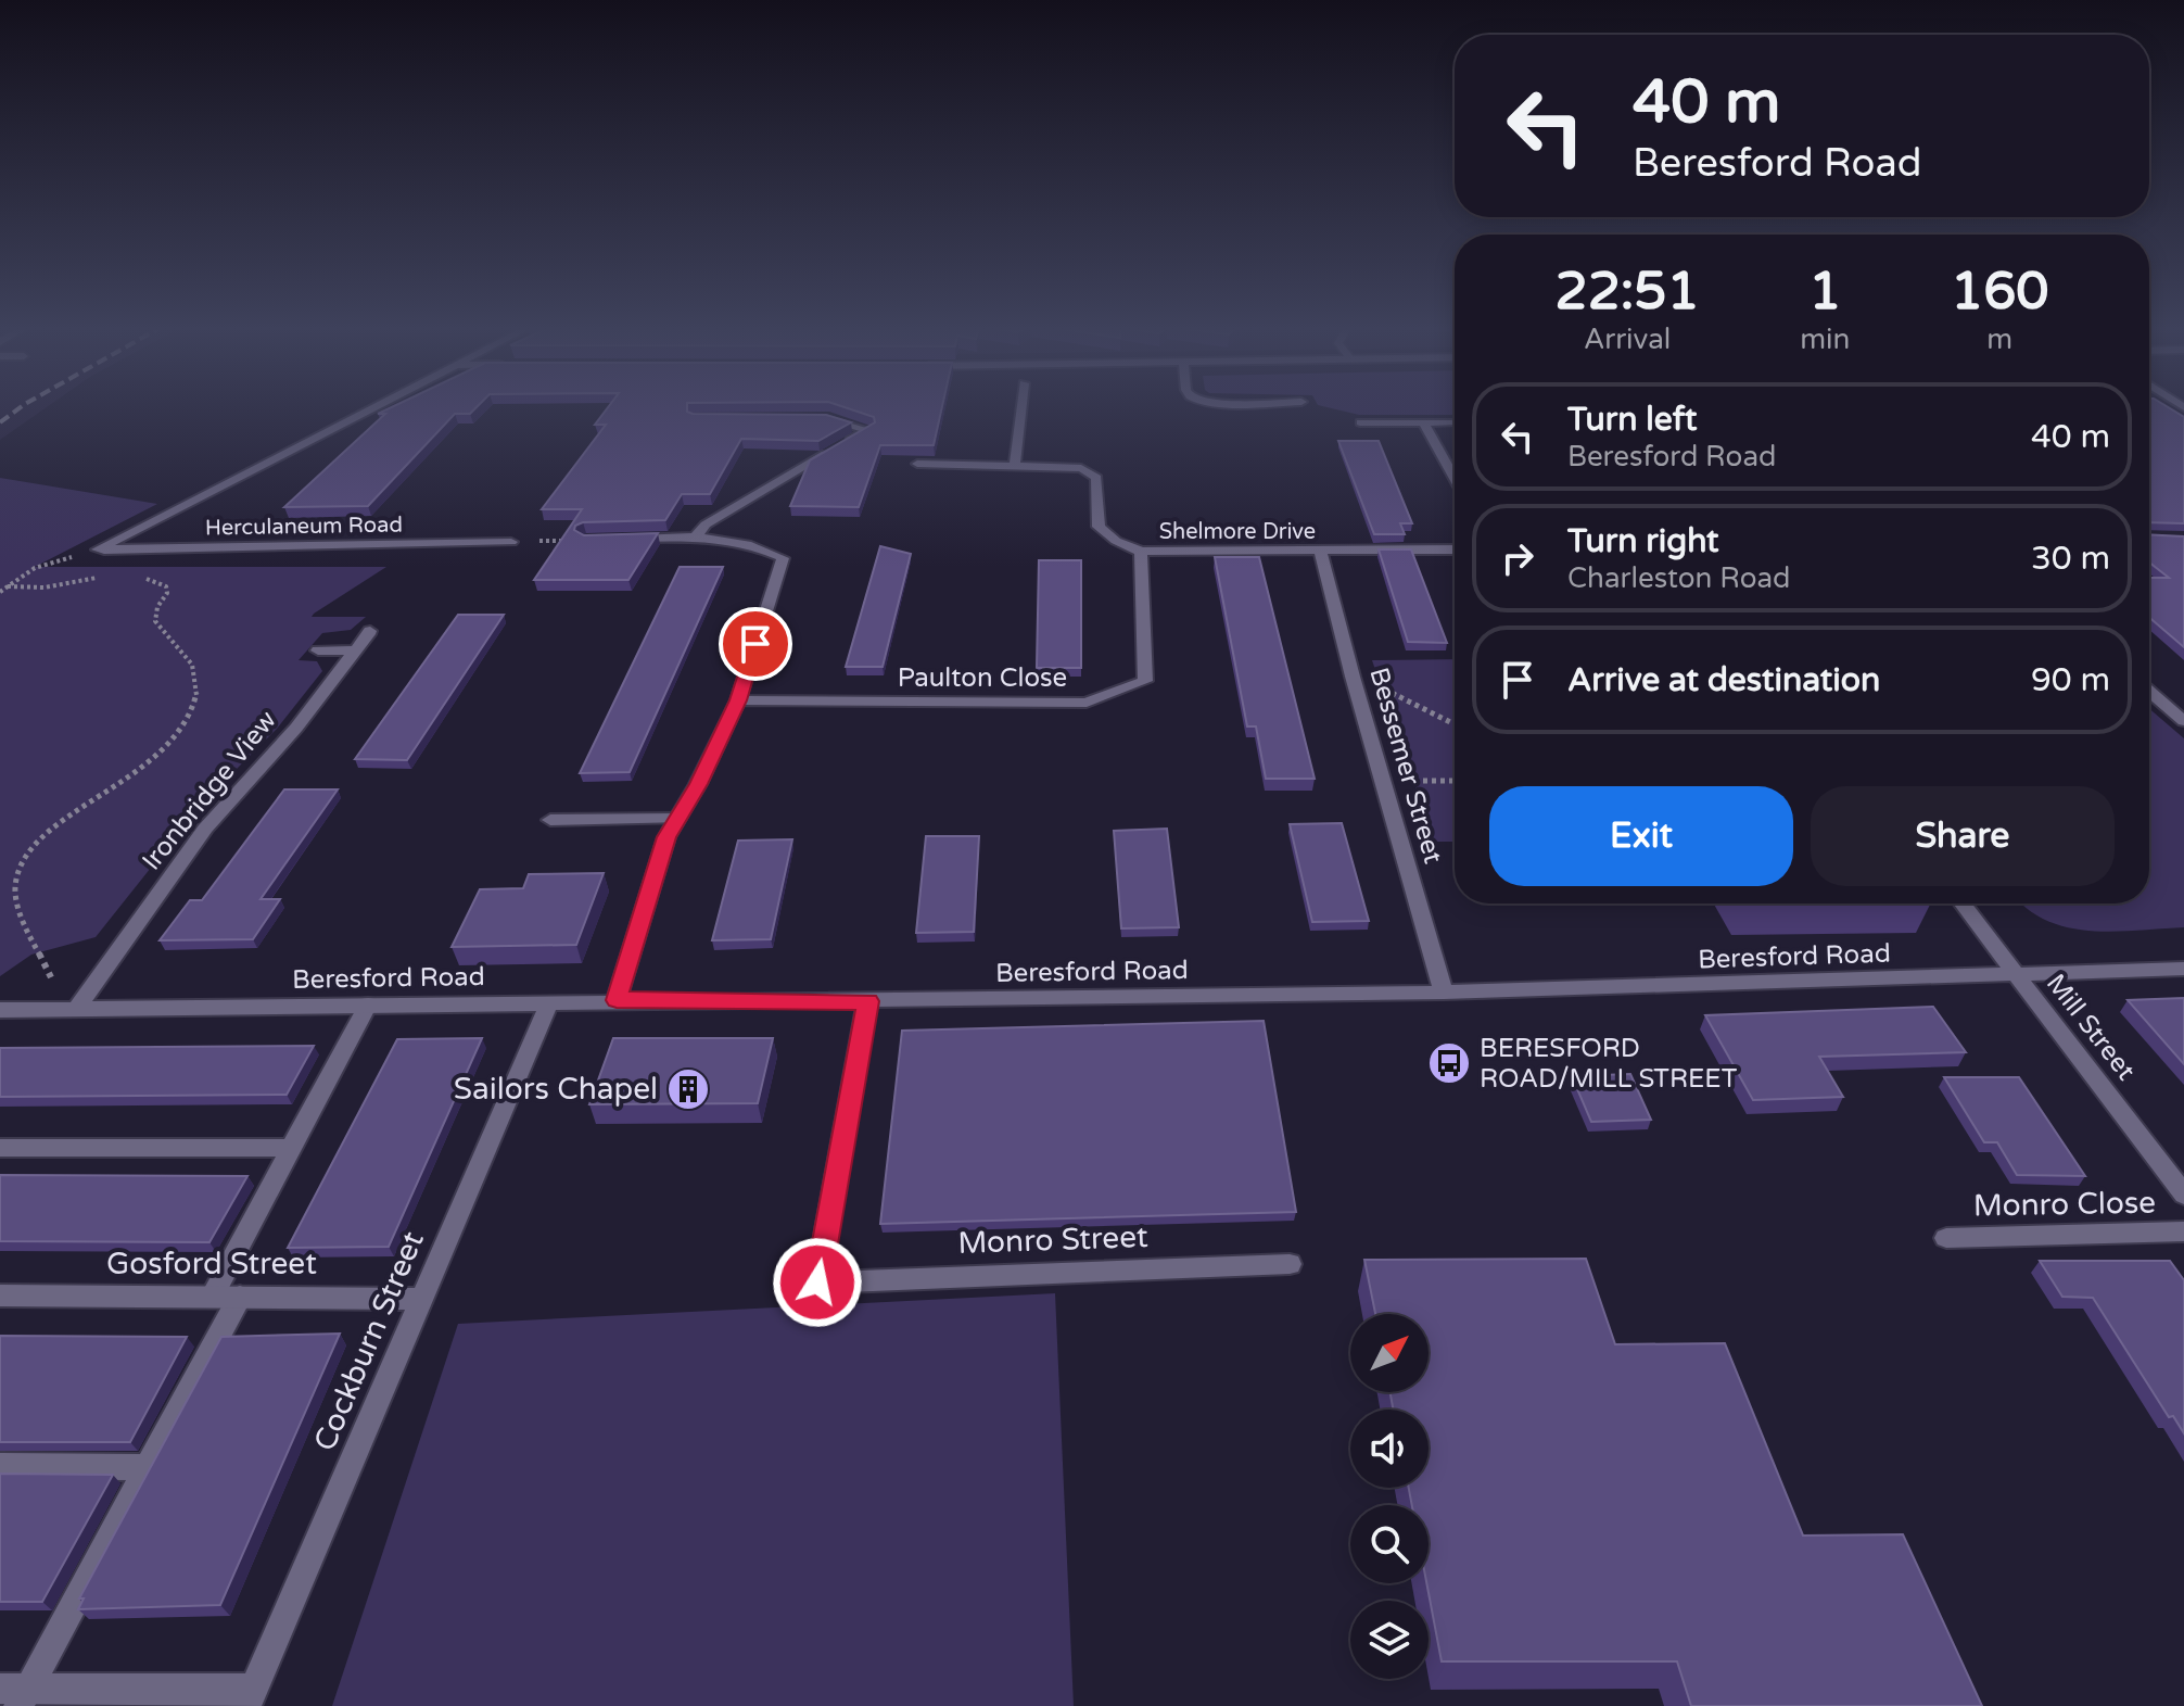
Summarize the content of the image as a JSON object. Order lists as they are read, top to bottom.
{
  "streets": {
    "street": [
      "Herculaneum Road",
      "Shelmore Drive",
      "Paulton Close",
      "Bessemer Street",
      "Ironbridge View",
      "Beresford Road",
      "Mill Street",
      "Monro Close",
      "Monro Street",
      "Gosford Street",
      "Cockburn Street"
    ]
  },
  "crossings": [
    ["Shelmore Drive", "Paulton Close"],
    ["Shelmore Drive", "Bessemer Street"],
    ["Bessemer Street", "Beresford Road"],
    ["Ironbridge View", "Beresford Road"],
    ["Beresford Road", "Mill Street"],
    ["Beresford Road", "Monro Street"],
    ["Beresford Road", "Cockburn Street"],
    ["Gosford Street", "Cockburn Street"]
  ],
  "places": {
    "bus stop": ["BERESFORD ROAD/MILL STREET"],
    "building": ["Sailors Chapel"]
  },
  "north": "top right",
  "page": {
    "turn": ["40 m", "Beresford Road"],
    "eta": [
      "22:51",
      "Arrival",
      "1",
      "min",
      "160",
      "m"
    ],
    "list": [
      {
        "name": "Turn left",
        "note": "Beresford Road",
        "value": "40 m"
      },
      {
        "name": "Turn right",
        "note": "Charleston Road",
        "value": "30 m"
      },
      {
        "name": "Arrive at destination",
        "value": "90 m"
      }
    ],
    "buttons": ["Exit", "Share"]
  }
}
